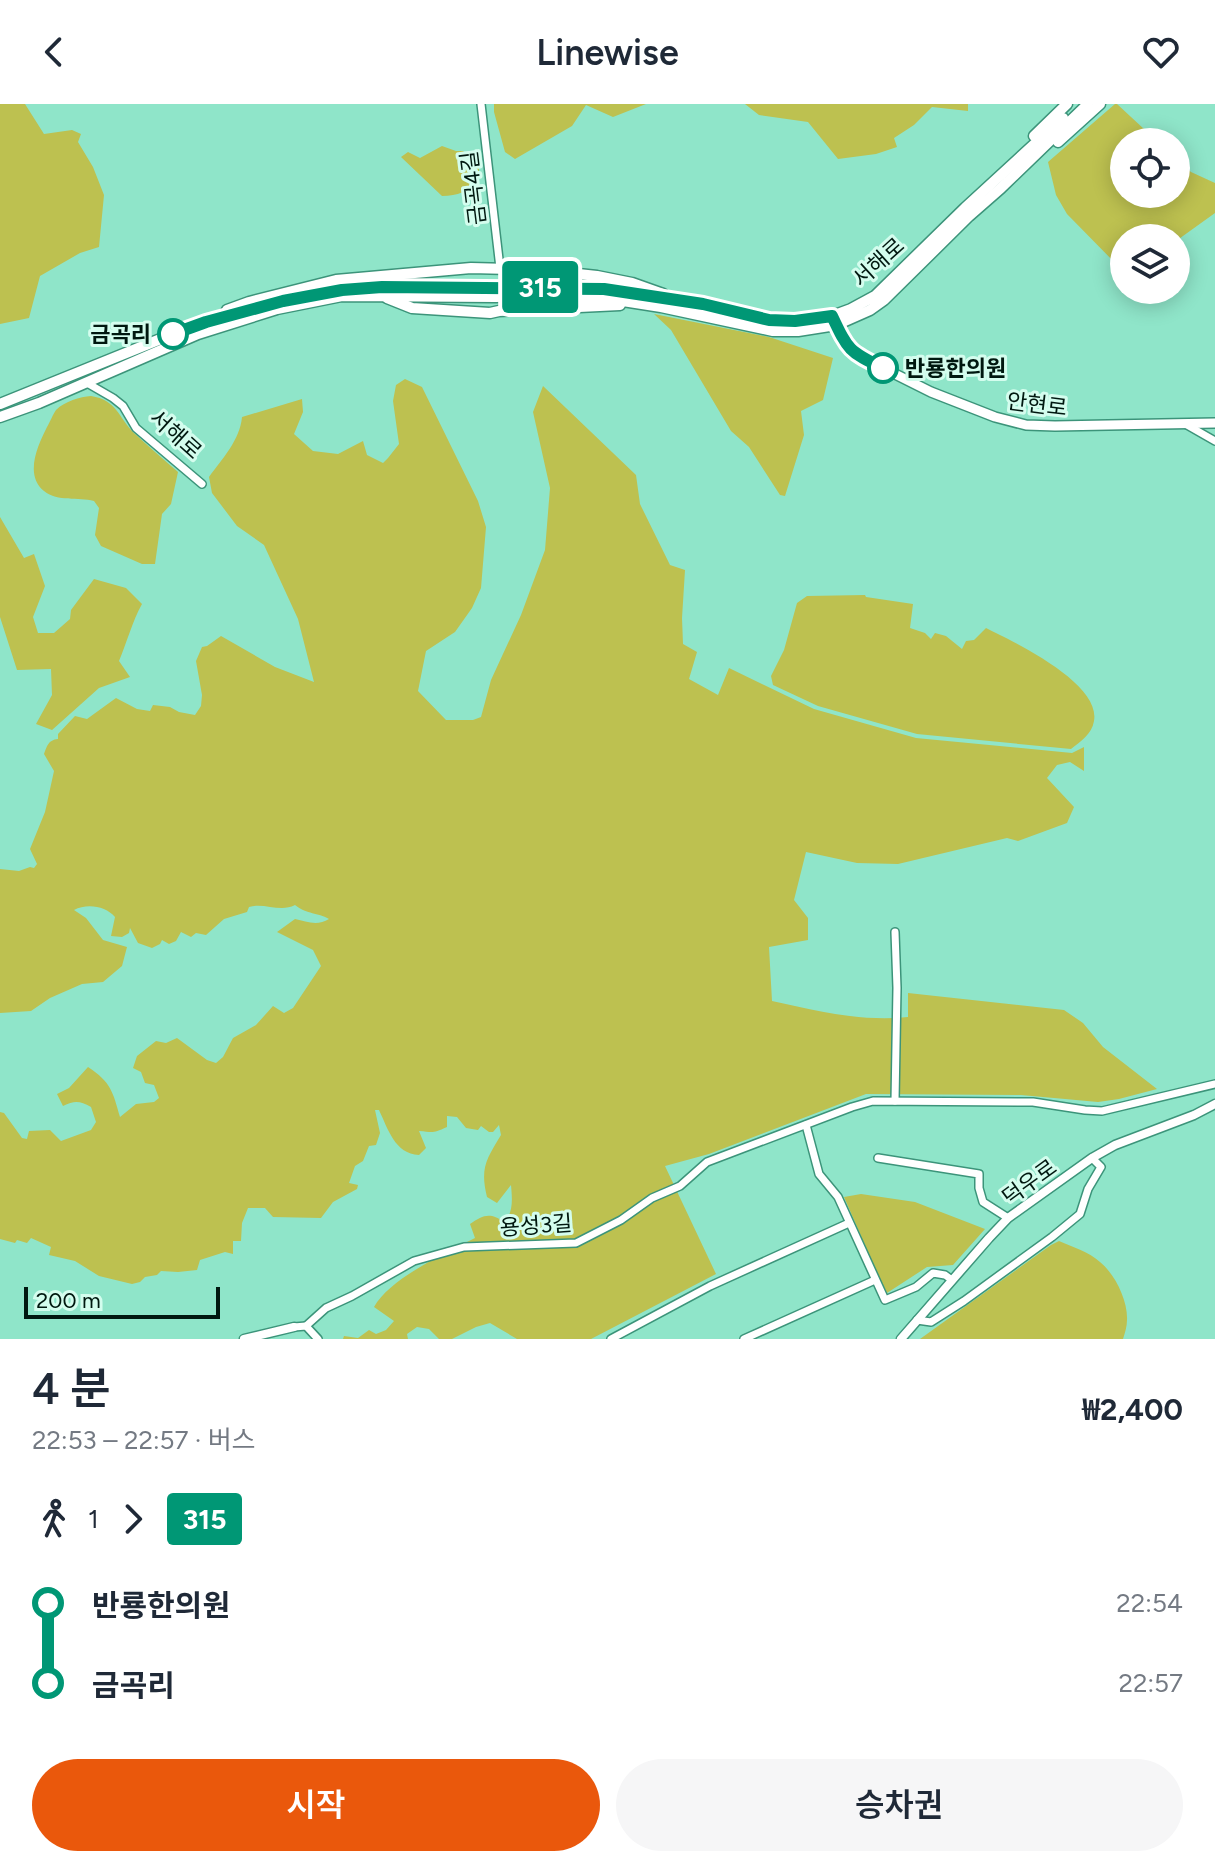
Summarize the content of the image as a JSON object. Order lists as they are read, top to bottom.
{
  "streets": {
    "main road": ["서해로", "안현로"],
    "street": ["금곡4길", "덕우로", "용성3길"]
  },
  "crossings": [
    ["서해로", "안현로"]
  ],
  "places": ["금곡리", "반룡한의원"],
  "lines": ["bus line 315"],
  "scale_bar": "200 m",
  "page": {
    "header": "Linewise",
    "on_map": "315",
    "scale": "200 m",
    "heading": ["4 분", "22:53 – 22:57 · 버스", "₩2,400"],
    "legs": ["1", "315"],
    "list": [
      {
        "name": "반룡한의원",
        "value": "22:54"
      },
      {
        "name": "금곡리",
        "value": "22:57"
      }
    ],
    "buttons": ["시작", "승차권"]
  }
}
